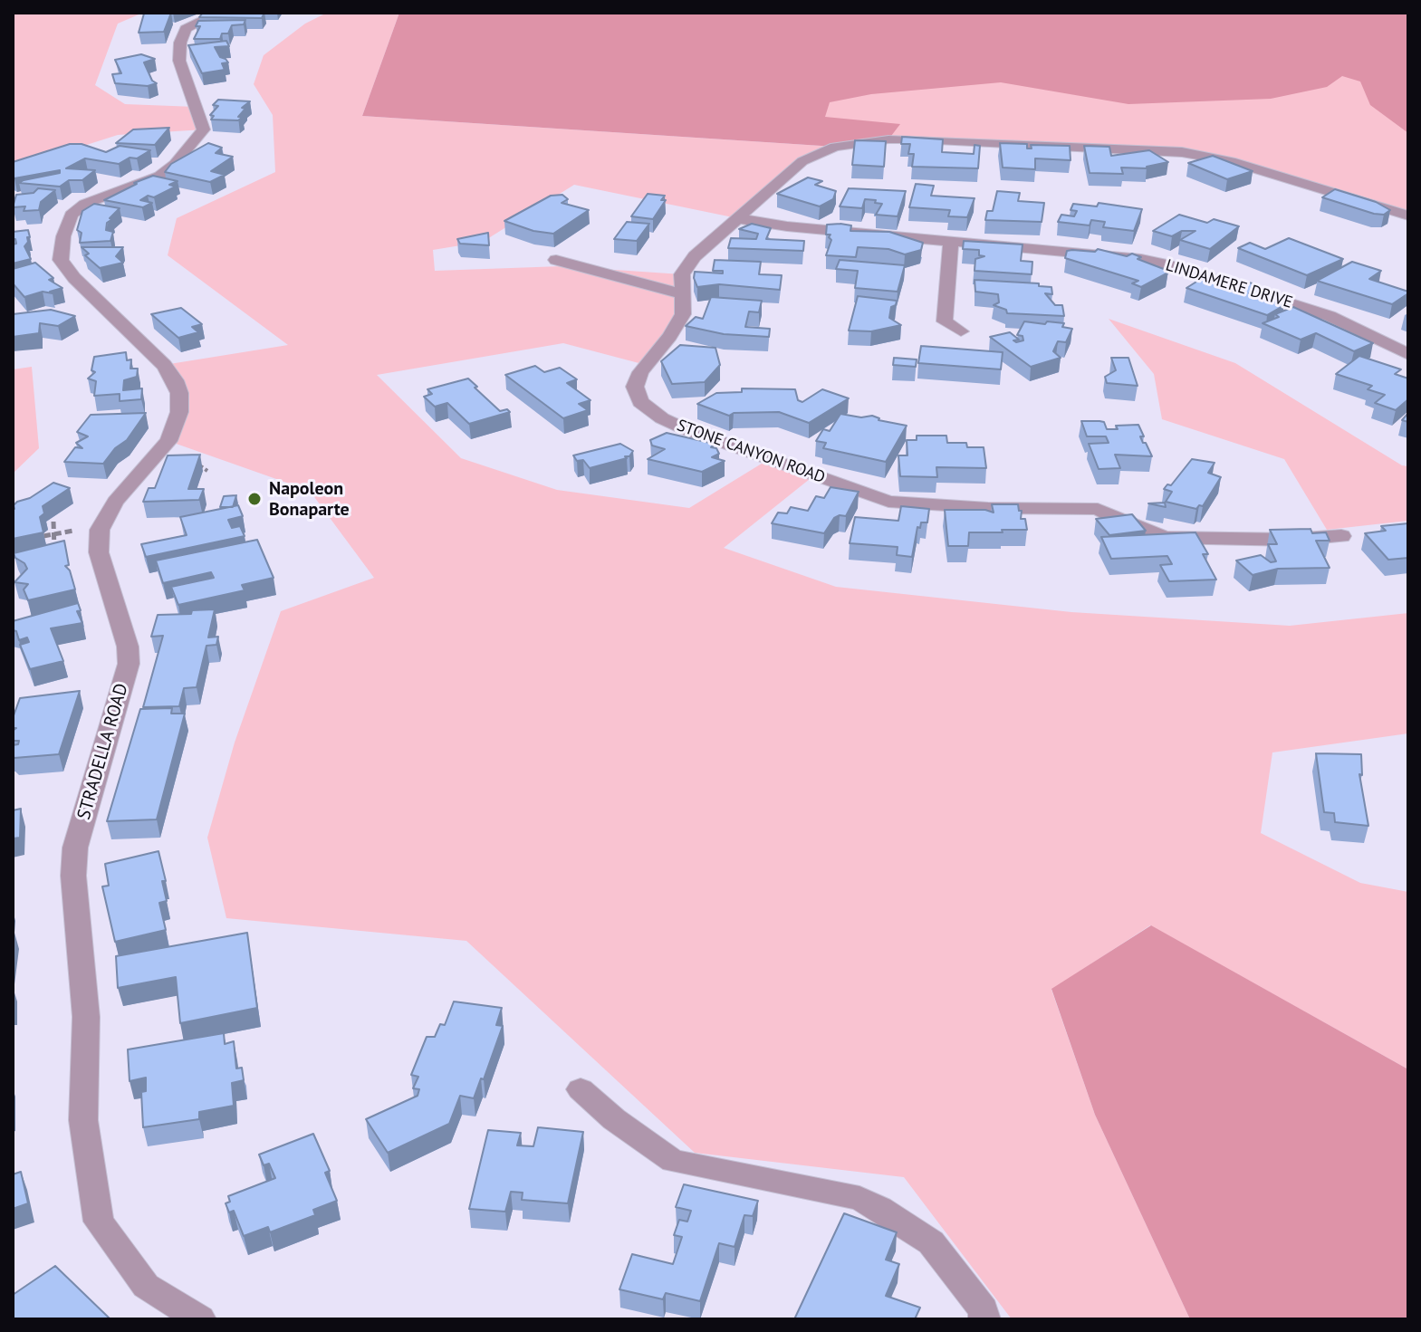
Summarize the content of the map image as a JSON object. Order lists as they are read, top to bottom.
{
  "streets": {
    "street": ["LINDAMERE DRIVE", "STONE CANYON ROAD", "STRADELLA ROAD"]
  },
  "crossings": [
    ["LINDAMERE DRIVE", "STONE CANYON ROAD"]
  ],
  "places": ["Napoleon Bonaparte"]
}
